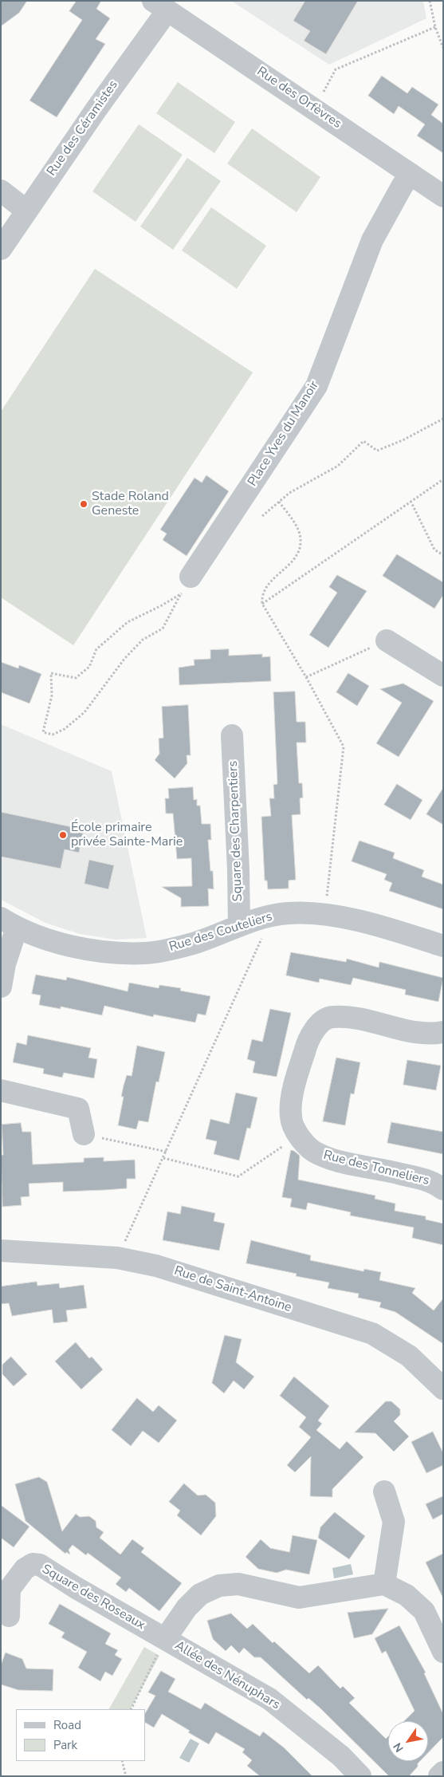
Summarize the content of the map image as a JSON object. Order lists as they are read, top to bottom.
{
  "streets": {
    "street": [
      "Rue des Orfèvres",
      "Rue des Céramistes",
      "Place Yves du Manoir",
      "Square des Charpentiers",
      "Rue des Couteliers",
      "Rue des Tonneliers",
      "Rue de Saint-Antoine",
      "Square des Roseaux",
      "Allée des Nénuphars"
    ]
  },
  "crossings": [
    ["Rue des Orfèvres", "Rue des Céramistes"],
    ["Rue des Orfèvres", "Place Yves du Manoir"],
    ["Square des Charpentiers", "Rue des Couteliers"],
    ["Square des Roseaux", "Allée des Nénuphars"]
  ],
  "places": ["Stade Roland Geneste", "École primaire privée Sainte-Marie"],
  "legend": ["Road", "Park"],
  "north": "bottom left"
}
